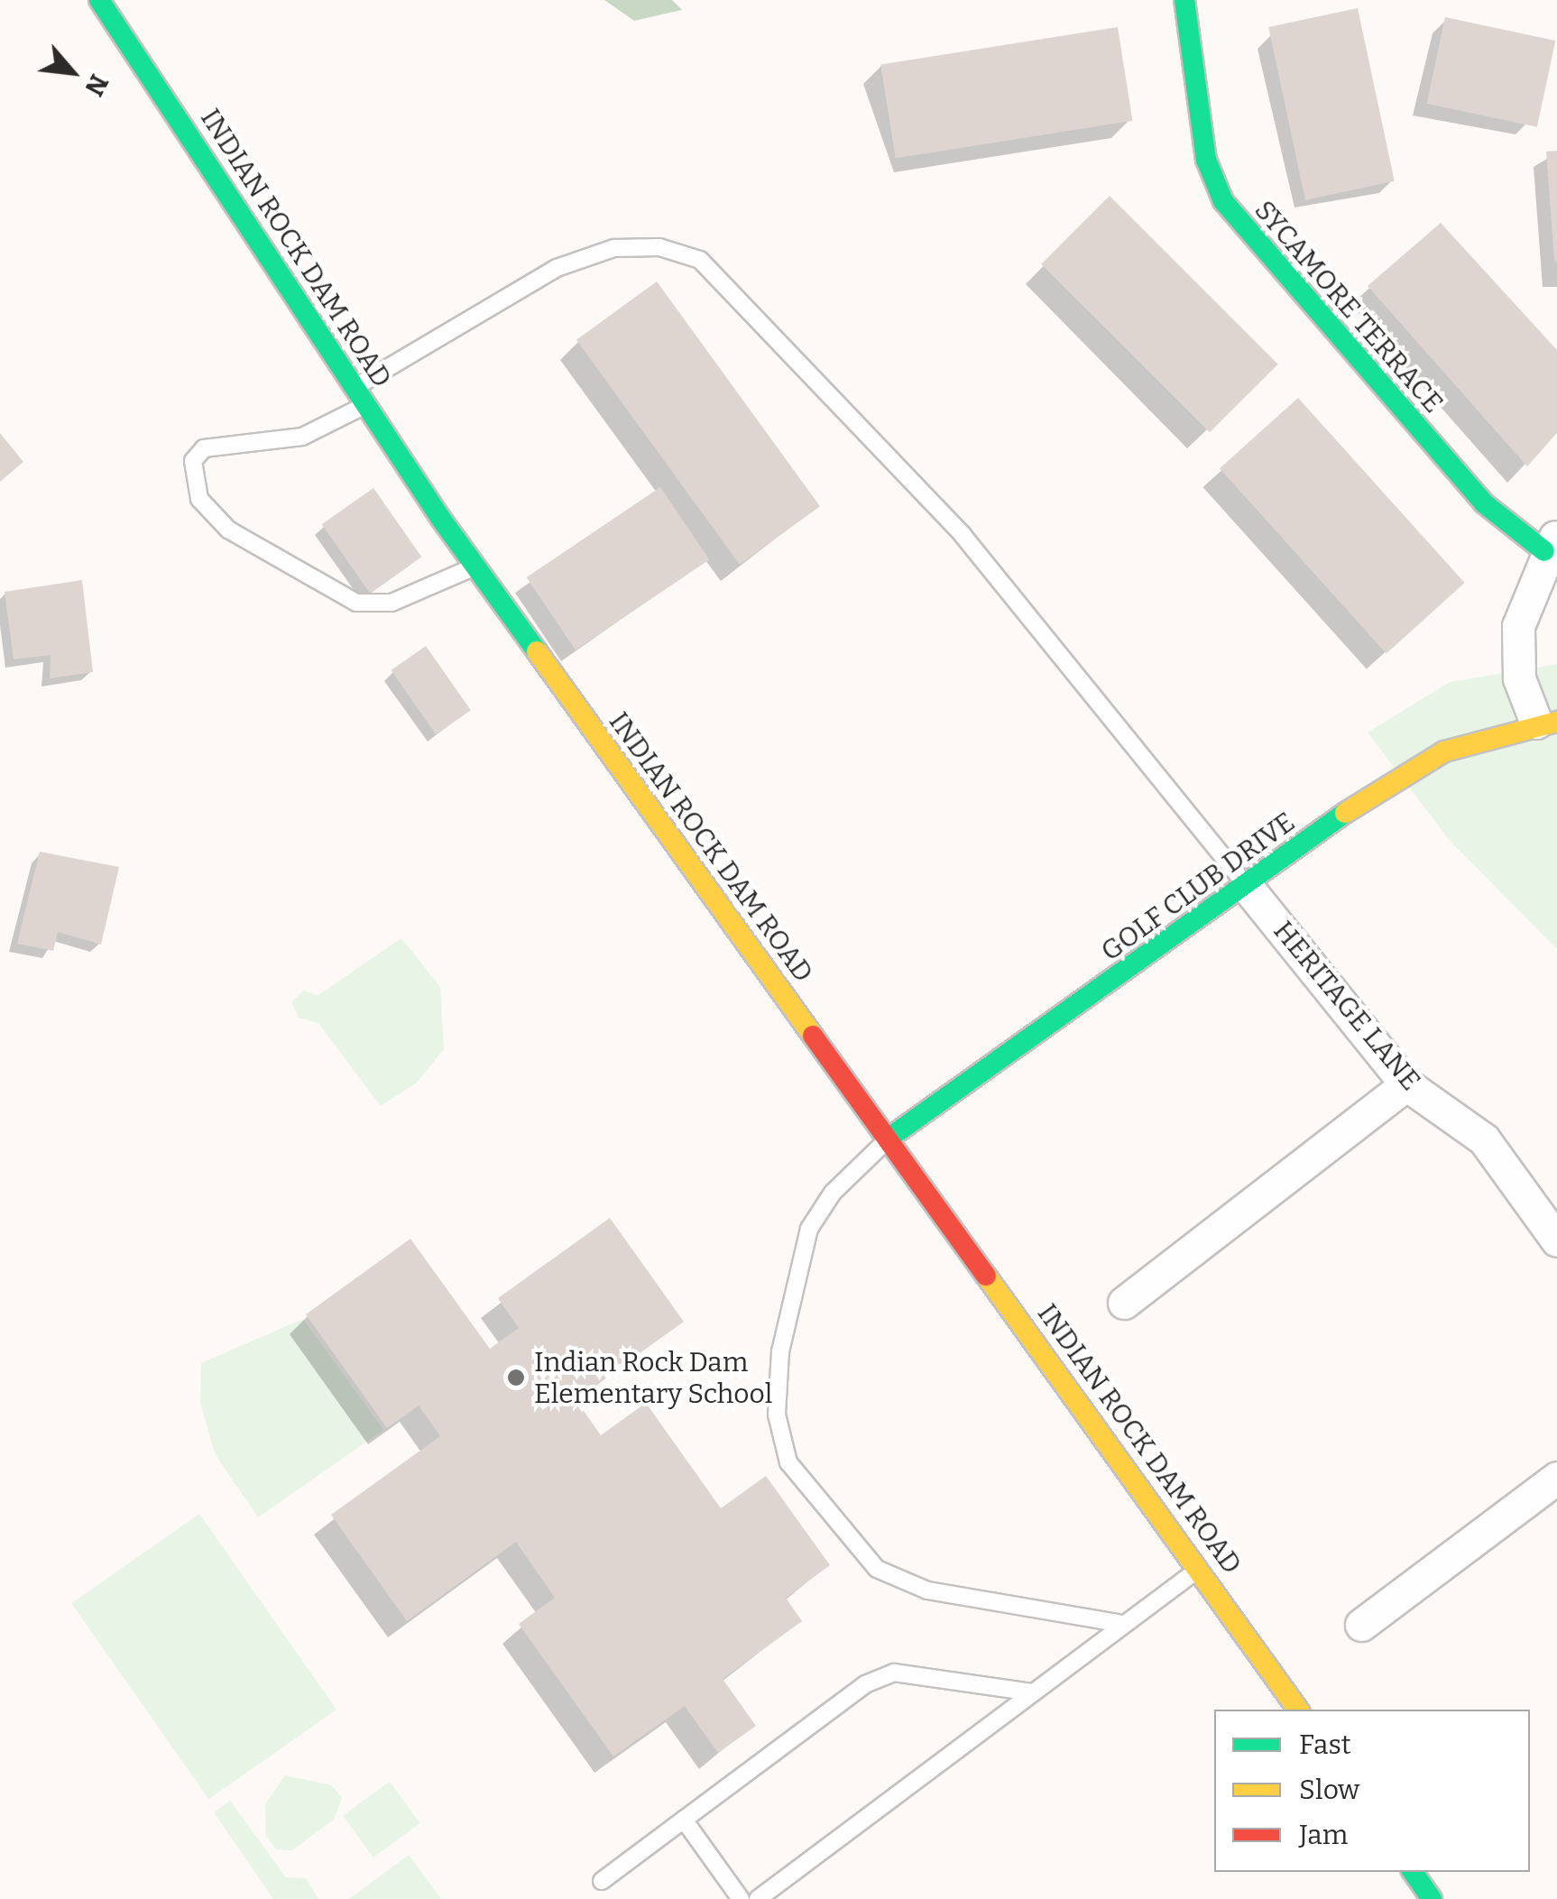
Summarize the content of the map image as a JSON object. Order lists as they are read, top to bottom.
{
  "streets": {
    "street": [
      "INDIAN ROCK DAM ROAD",
      "SYCAMORE TERRACE",
      "GOLF CLUB DRIVE",
      "HERITAGE LANE"
    ]
  },
  "crossings": [
    ["INDIAN ROCK DAM ROAD", "GOLF CLUB DRIVE"],
    ["GOLF CLUB DRIVE", "HERITAGE LANE"]
  ],
  "places": ["Indian Rock Dam Elementary School"],
  "legend": ["Fast", "Slow", "Jam"],
  "north": "bottom right"
}
